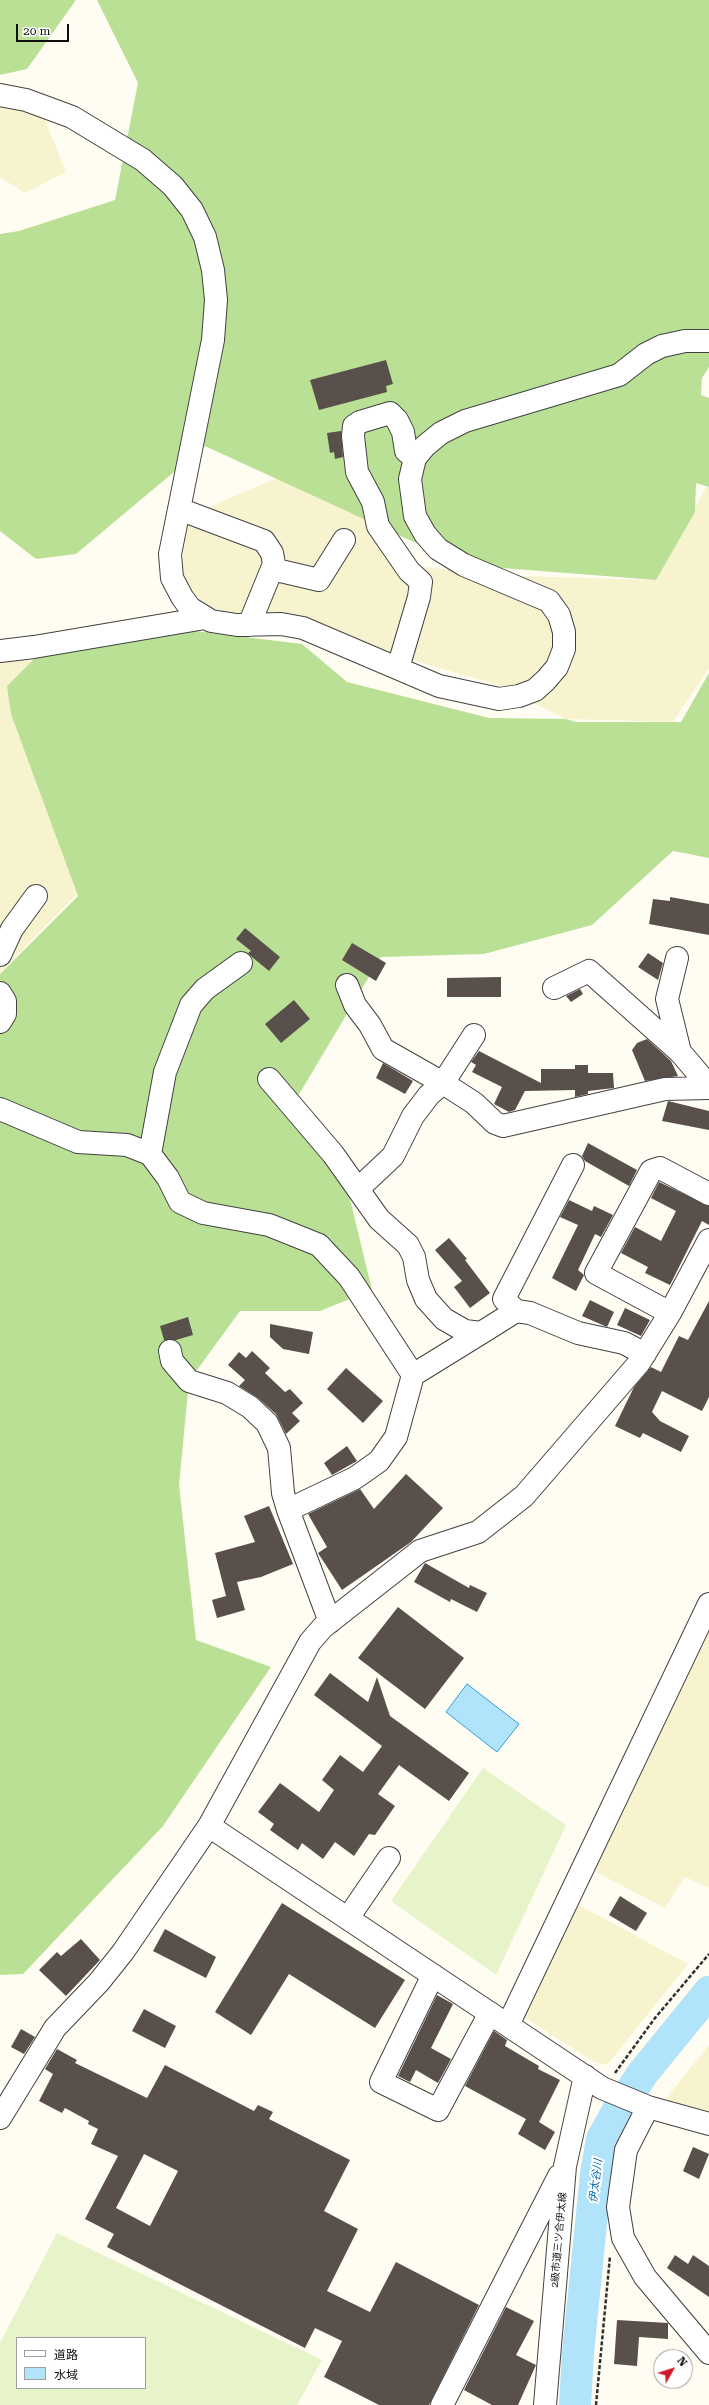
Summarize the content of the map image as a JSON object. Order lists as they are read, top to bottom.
{
  "streets": {
    "street": ["2級市道三ツ合伊太線"]
  },
  "water": ["伊太谷川"],
  "legend": ["道路", "水域"],
  "scale_bar": "20 m",
  "north": "top right"
}
